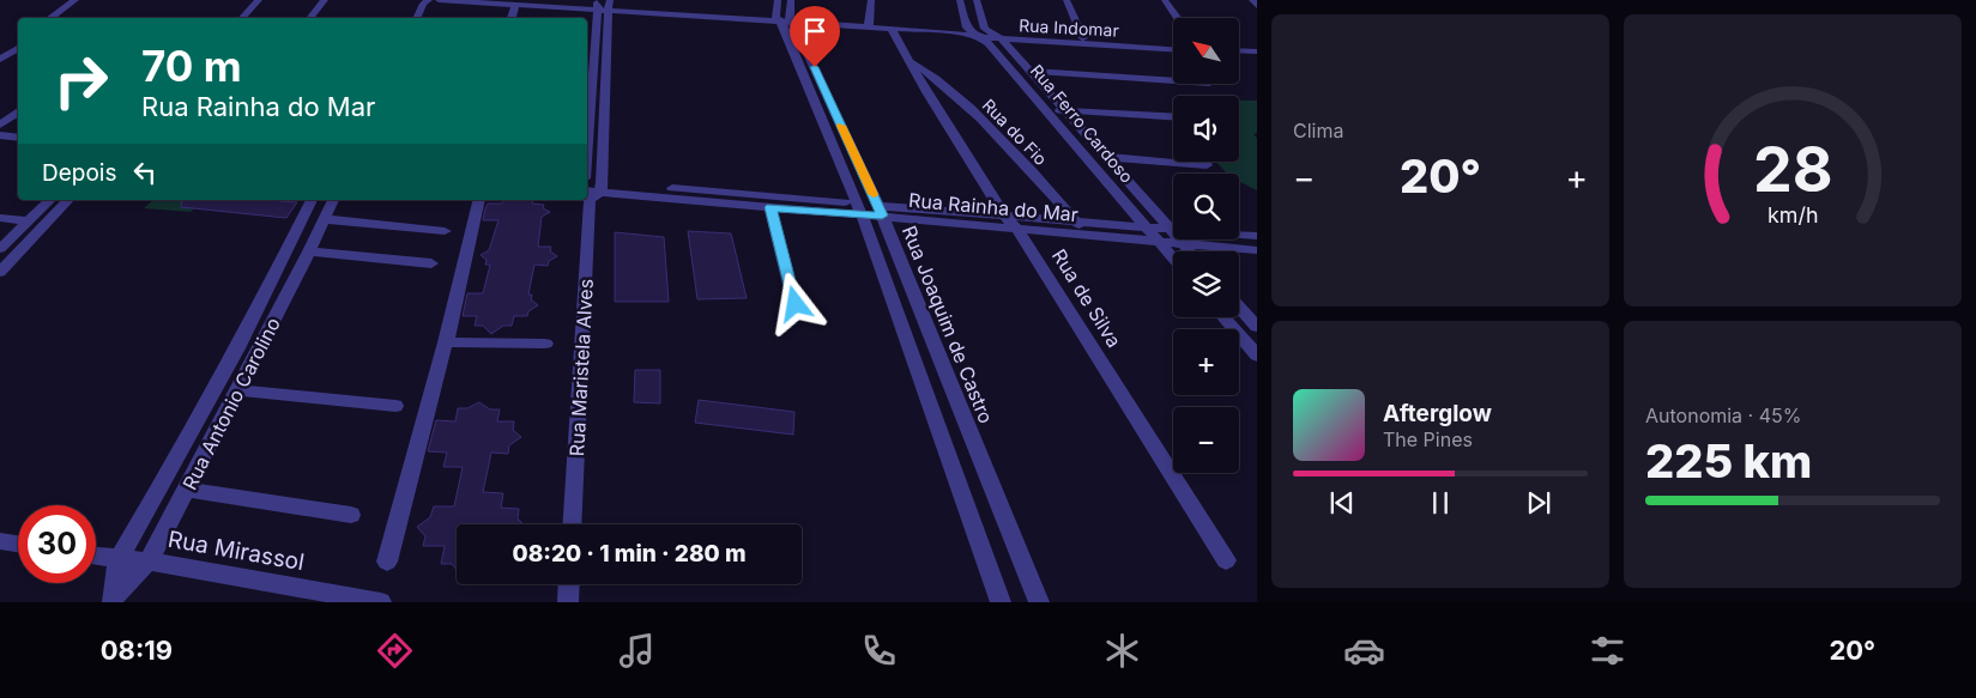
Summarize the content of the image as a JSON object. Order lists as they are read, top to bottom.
{
  "streets": {
    "street": [
      "Rua Indomar",
      "Rua Ferro Cardoso",
      "Rua do Fio",
      "Rua Rainha do Mar",
      "Rua de Silva",
      "Rua Joaquim de Castro",
      "Rua Maristela Alves",
      "Rua Antonio Carolino",
      "Rua Mirassol"
    ]
  },
  "crossings": [
    ["Rua Indomar", "Rua Ferro Cardoso"],
    ["Rua Indomar", "Rua de Silva"],
    ["Rua Indomar", "Rua Joaquim de Castro"],
    ["Rua Indomar", "Rua Maristela Alves"],
    ["Rua Ferro Cardoso", "Rua Rainha do Mar"],
    ["Rua do Fio", "Rua Rainha do Mar"],
    ["Rua do Fio", "Rua de Silva"],
    ["Rua Rainha do Mar", "Rua de Silva"],
    ["Rua Rainha do Mar", "Rua Joaquim de Castro"],
    ["Rua Rainha do Mar", "Rua Maristela Alves"],
    ["Rua Antonio Carolino", "Rua Mirassol"]
  ],
  "north": "top left",
  "page": {
    "tile": [
      "Clima",
      ["Autonomia · 45%", "225 km"]
    ],
    "map_buttons": ["+", "−"],
    "turn": ["70 m", "Rua Rainha do Mar"],
    "then": "Depois",
    "heat": ["−", "20°", "+"],
    "song": ["Afterglow", "The Pines"],
    "limit": "30",
    "trip": "08:20 · 1 min · 280 m",
    "tabs": ["08:19", "20°"],
    "gauge": ["28", "km/h"]
  }
}
